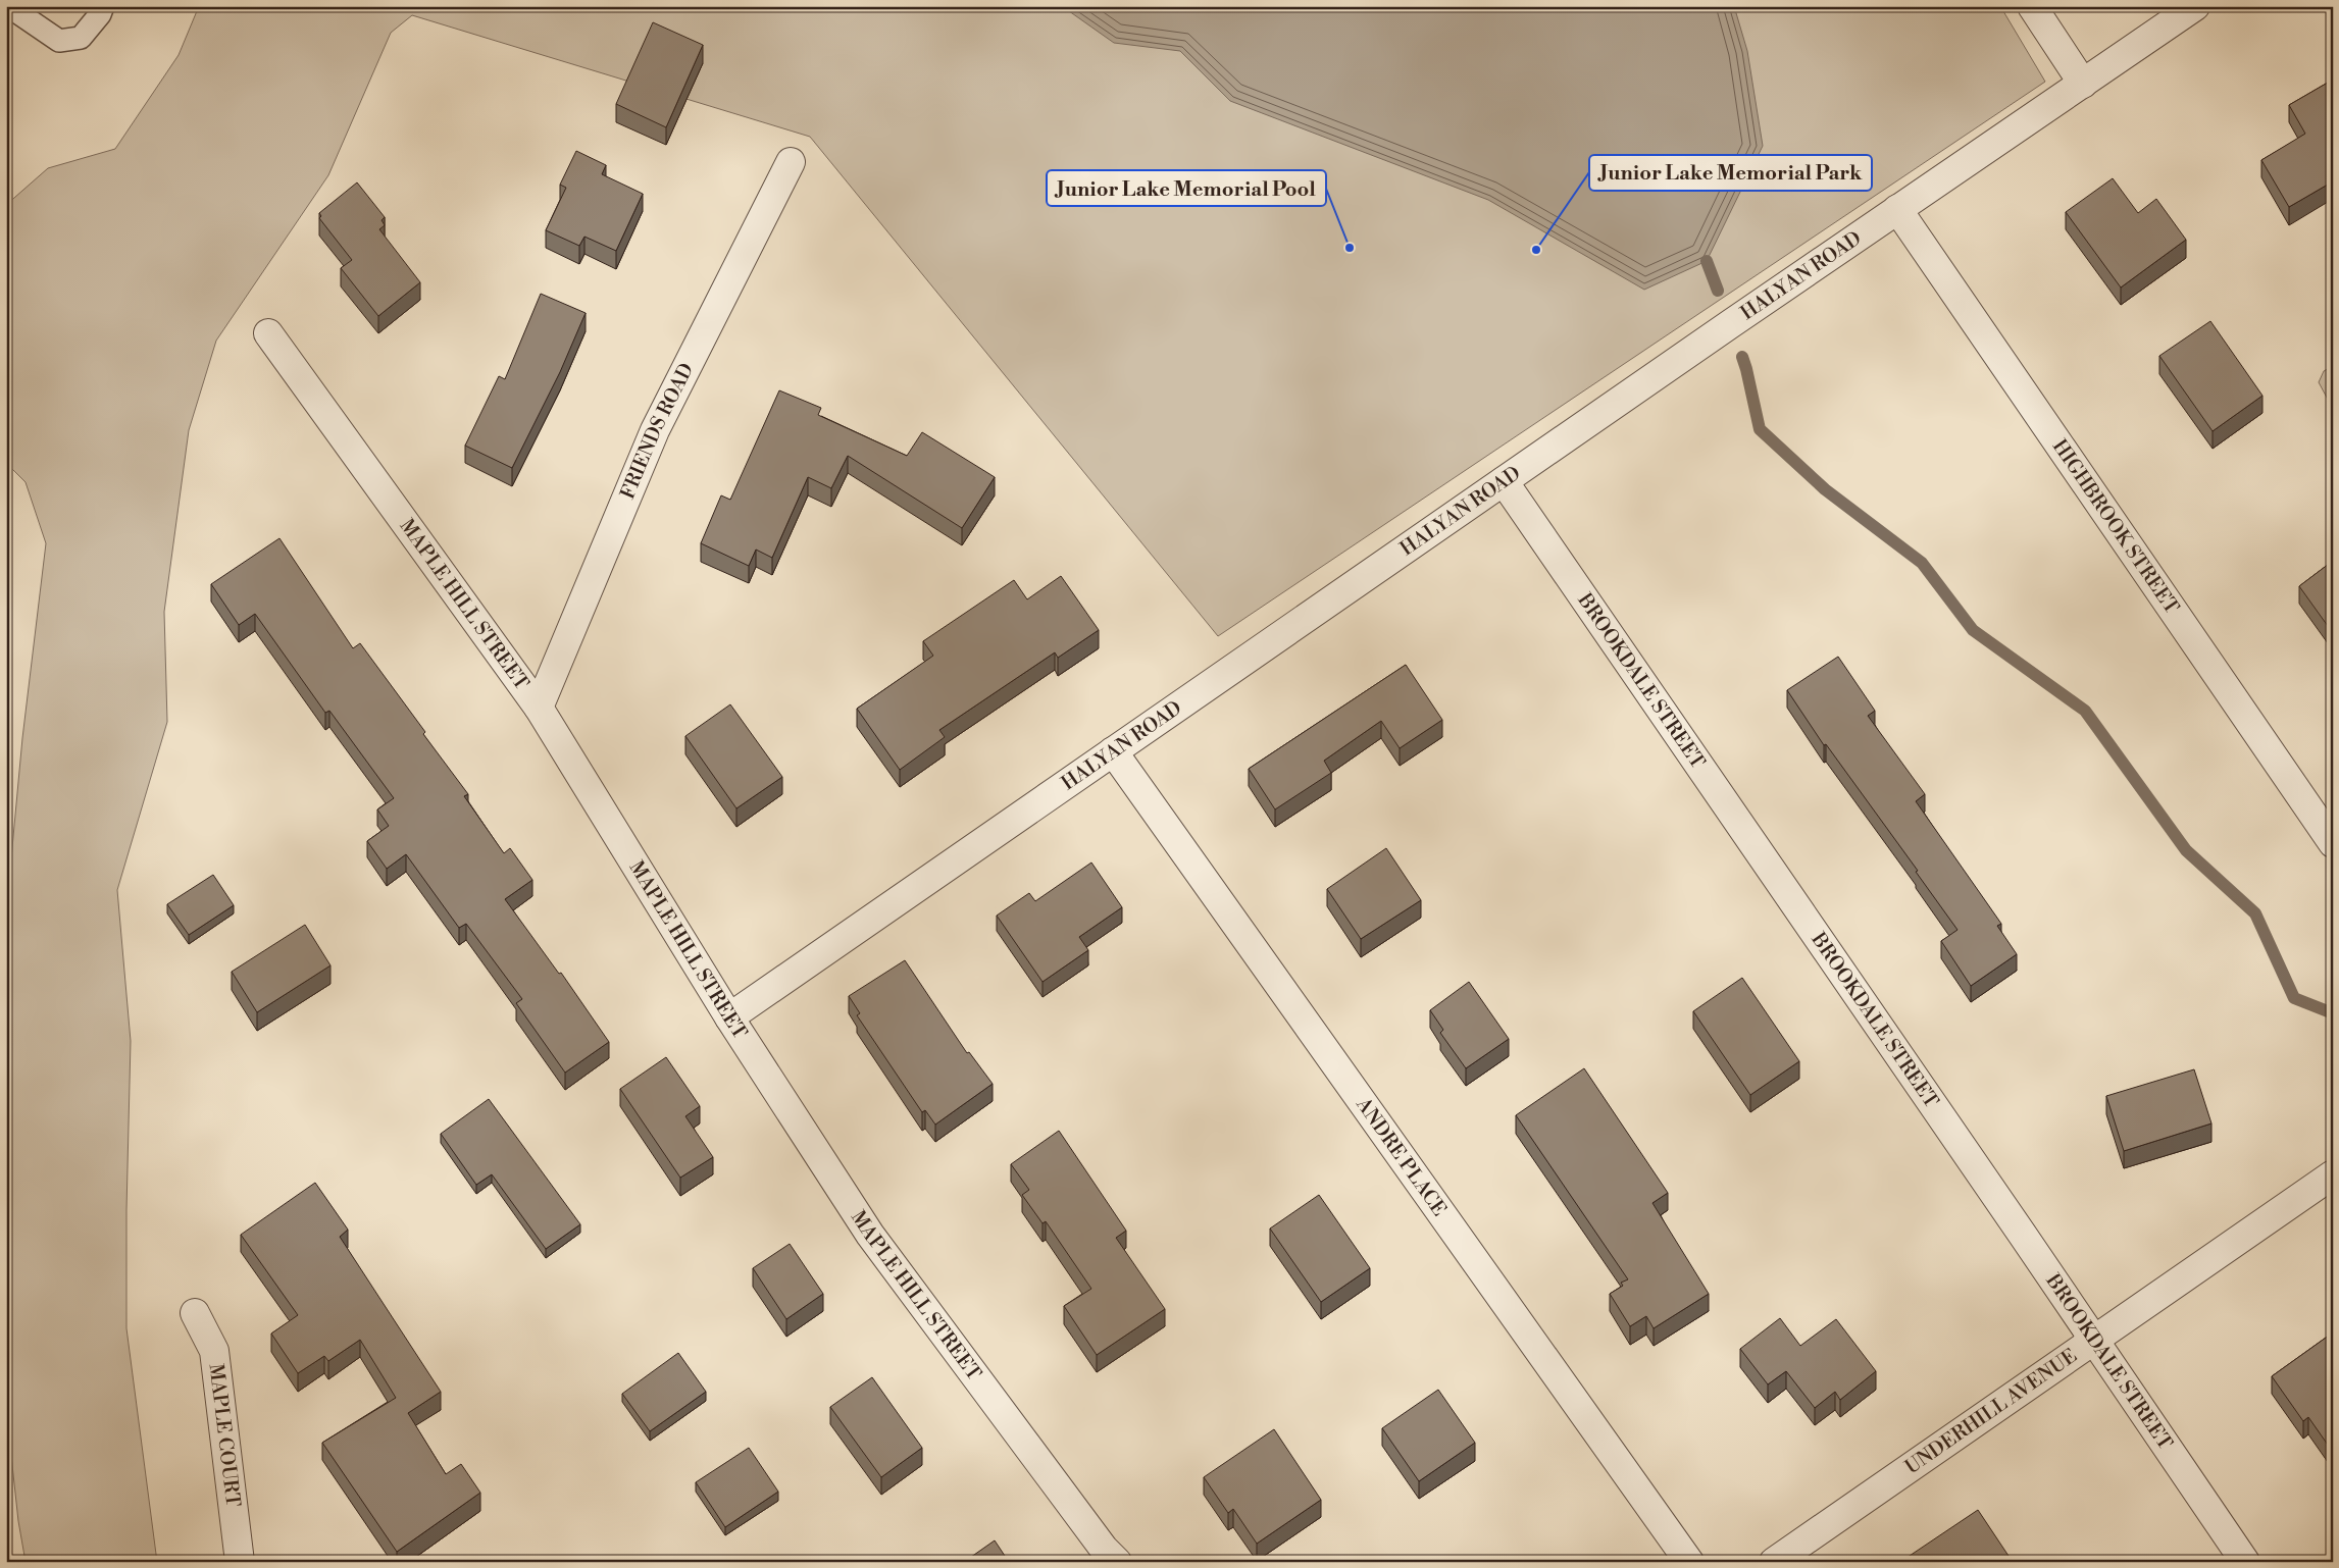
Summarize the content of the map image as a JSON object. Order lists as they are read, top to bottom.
{
  "streets": {
    "street": [
      "HALYAN ROAD",
      "FRIENDS ROAD",
      "HIGHBROOK STREET",
      "MAPLE HILL STREET",
      "BROOKDALE STREET",
      "ANDRE PLACE",
      "UNDERHILL AVENUE",
      "MAPLE COURT"
    ]
  },
  "crossings": [
    ["HALYAN ROAD", "HIGHBROOK STREET"],
    ["HALYAN ROAD", "MAPLE HILL STREET"],
    ["HALYAN ROAD", "BROOKDALE STREET"],
    ["HALYAN ROAD", "ANDRE PLACE"],
    ["FRIENDS ROAD", "MAPLE HILL STREET"],
    ["BROOKDALE STREET", "UNDERHILL AVENUE"]
  ],
  "places": ["Junior Lake Memorial Pool", "Junior Lake Memorial Park"]
}
